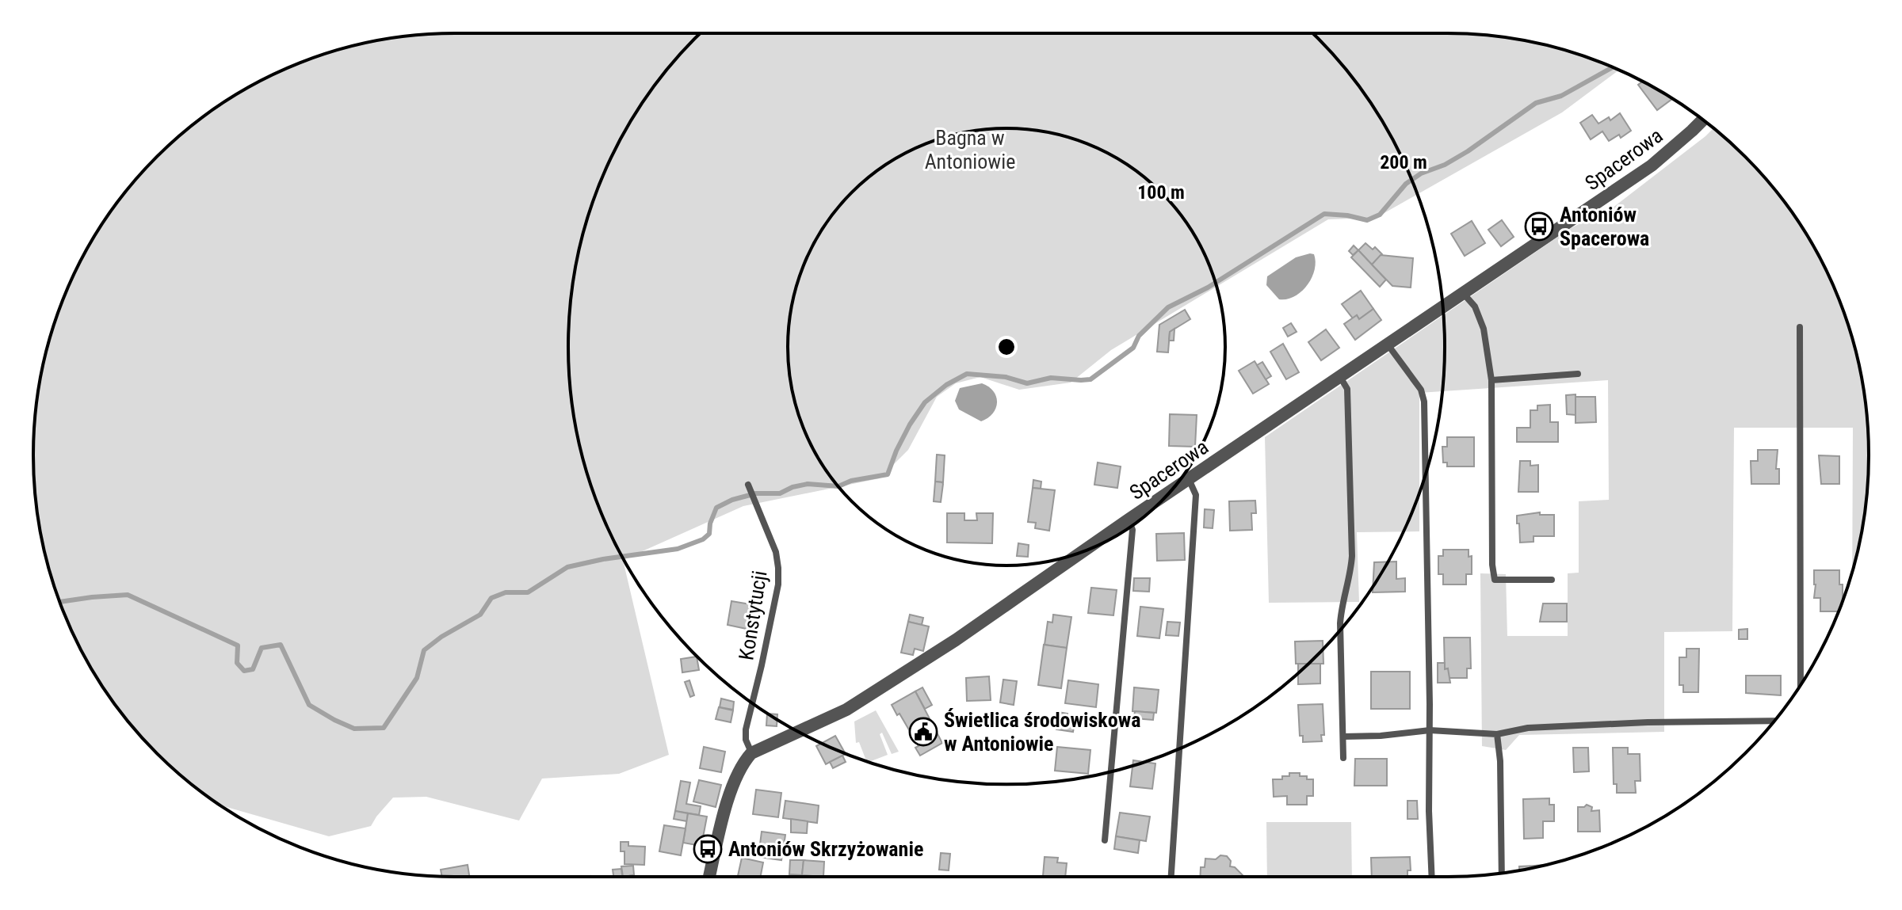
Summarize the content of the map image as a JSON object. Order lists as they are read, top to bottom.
{
  "streets": {
    "street": ["Spacerowa"],
    "lane": ["Konstytucji"]
  },
  "crossings": [
    ["Spacerowa", "Konstytucji"]
  ],
  "parks": ["Bagna w Antoniowie"],
  "places": {
    "bus stop": ["Antoniów Spacerowa", "Antoniów Skrzyżowanie"],
    "public building": ["Świetlica środowiskowa w Antoniowie"]
  },
  "rings": ["200 m", "100 m"]
}
